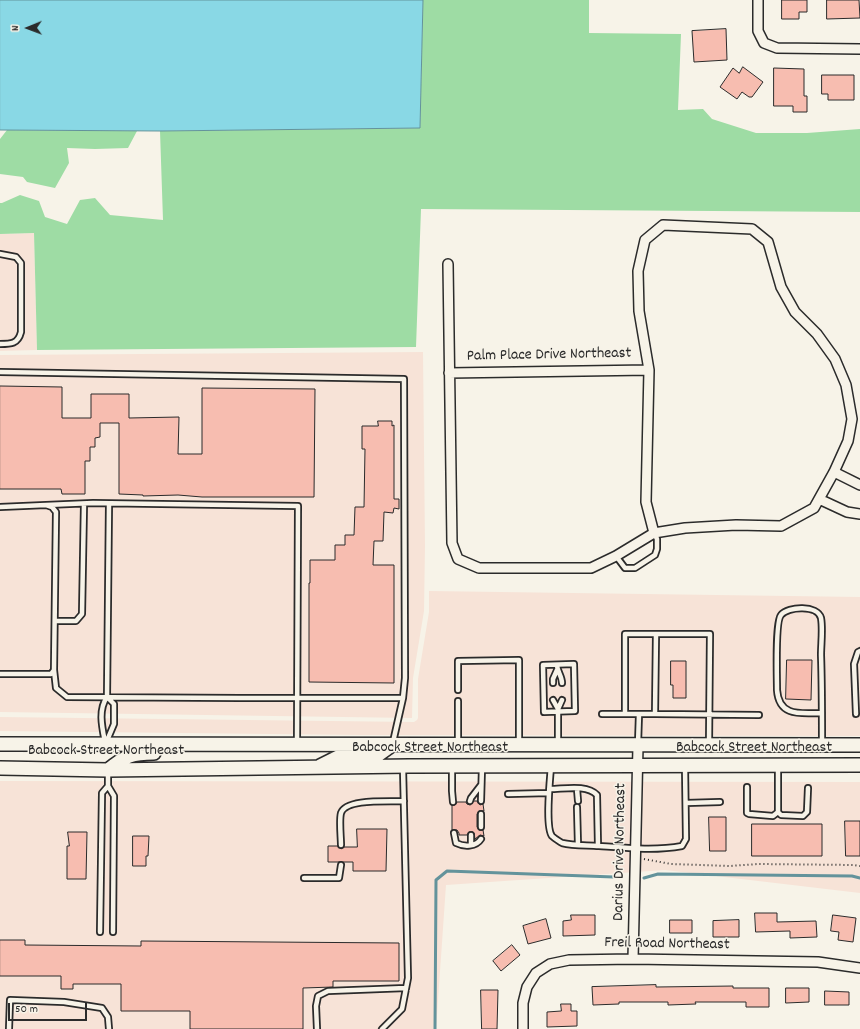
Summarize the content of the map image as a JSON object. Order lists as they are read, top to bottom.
{
  "streets": {
    "main road": ["Babcock Street Northeast"],
    "street": ["Palm Place Drive Northeast", "Darius Drive Northeast", "Freil Road Northeast"]
  },
  "crossings": [
    ["Babcock Street Northeast", "Darius Drive Northeast"],
    ["Darius Drive Northeast", "Freil Road Northeast"]
  ],
  "scale_bar": "50 m",
  "north": "left"
}
